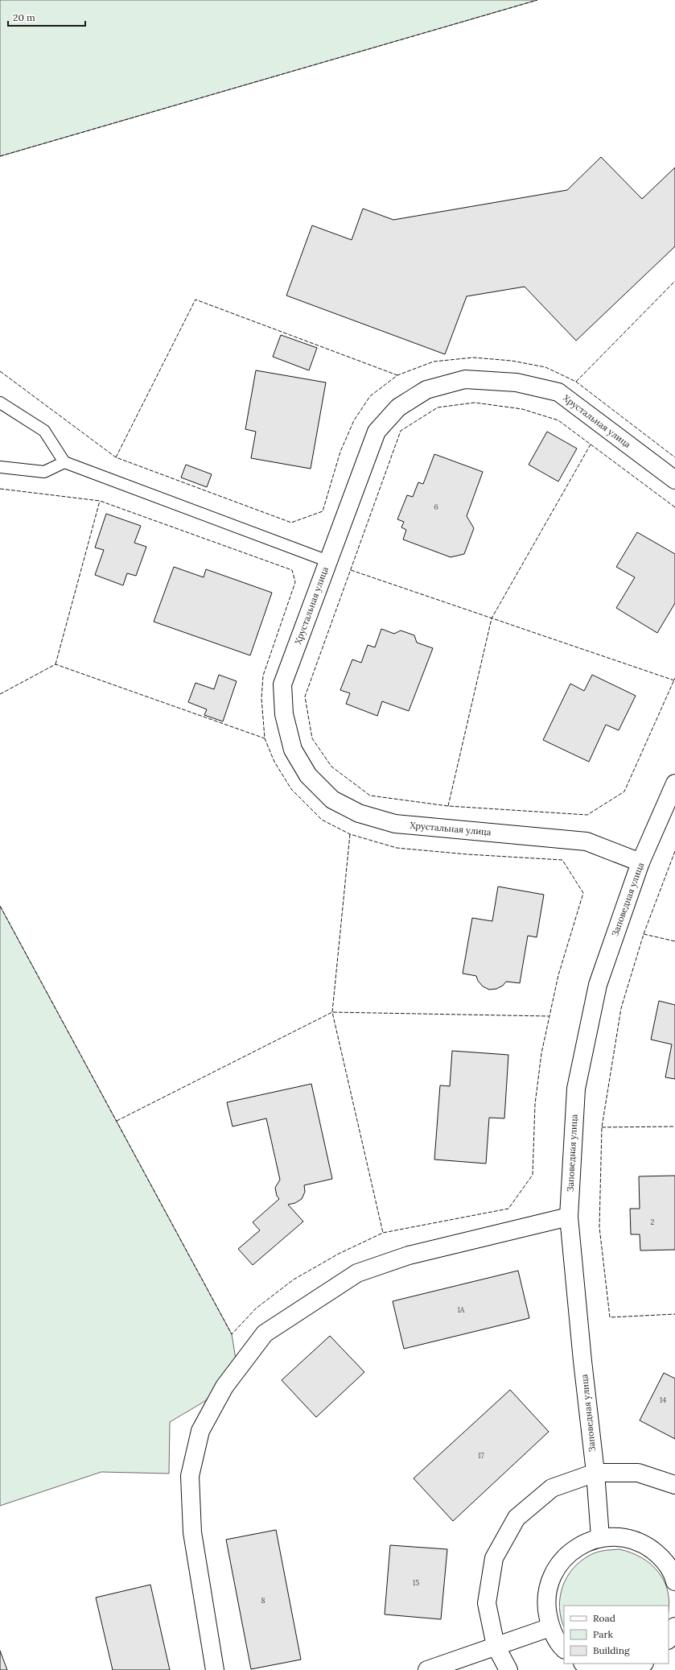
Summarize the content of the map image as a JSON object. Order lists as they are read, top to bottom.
{
  "streets": {
    "street": ["Хрустальная улица", "Заповедная улица"]
  },
  "crossings": [
    ["Хрустальная улица", "Заповедная улица"]
  ],
  "house_numbers": [
    "6",
    "2",
    "1А",
    "14",
    "17",
    "15",
    "8"
  ],
  "legend": ["Road", "Park", "Building"],
  "scale_bar": "20 m"
}
